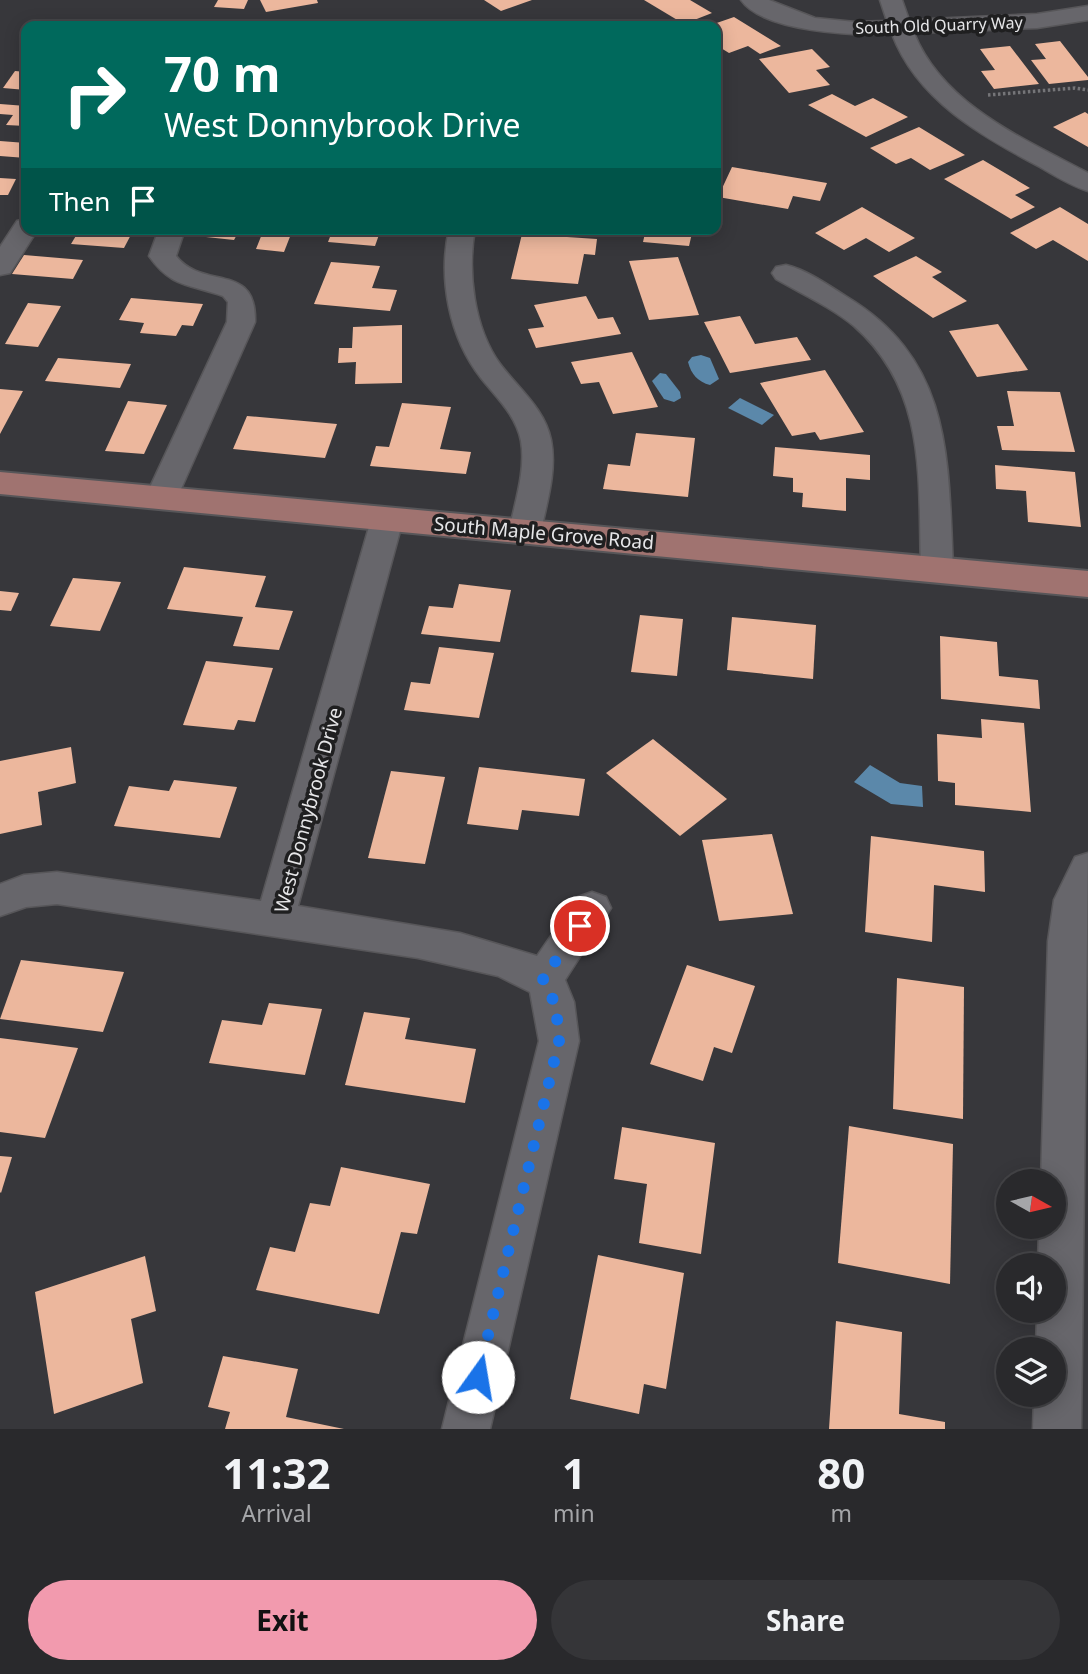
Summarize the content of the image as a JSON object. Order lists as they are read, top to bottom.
{
  "streets": {
    "main road": ["South Maple Grove Road"],
    "street": ["South Old Quarry Way", "West Donnybrook Drive"]
  },
  "crossings": [
    ["South Maple Grove Road", "West Donnybrook Drive"]
  ],
  "north": "right",
  "page": {
    "turn": ["70 m", "West Donnybrook Drive"],
    "then": "Then",
    "eta": [
      "11:32",
      "Arrival",
      "1",
      "min",
      "80",
      "m"
    ],
    "buttons": ["Exit", "Share"]
  }
}
